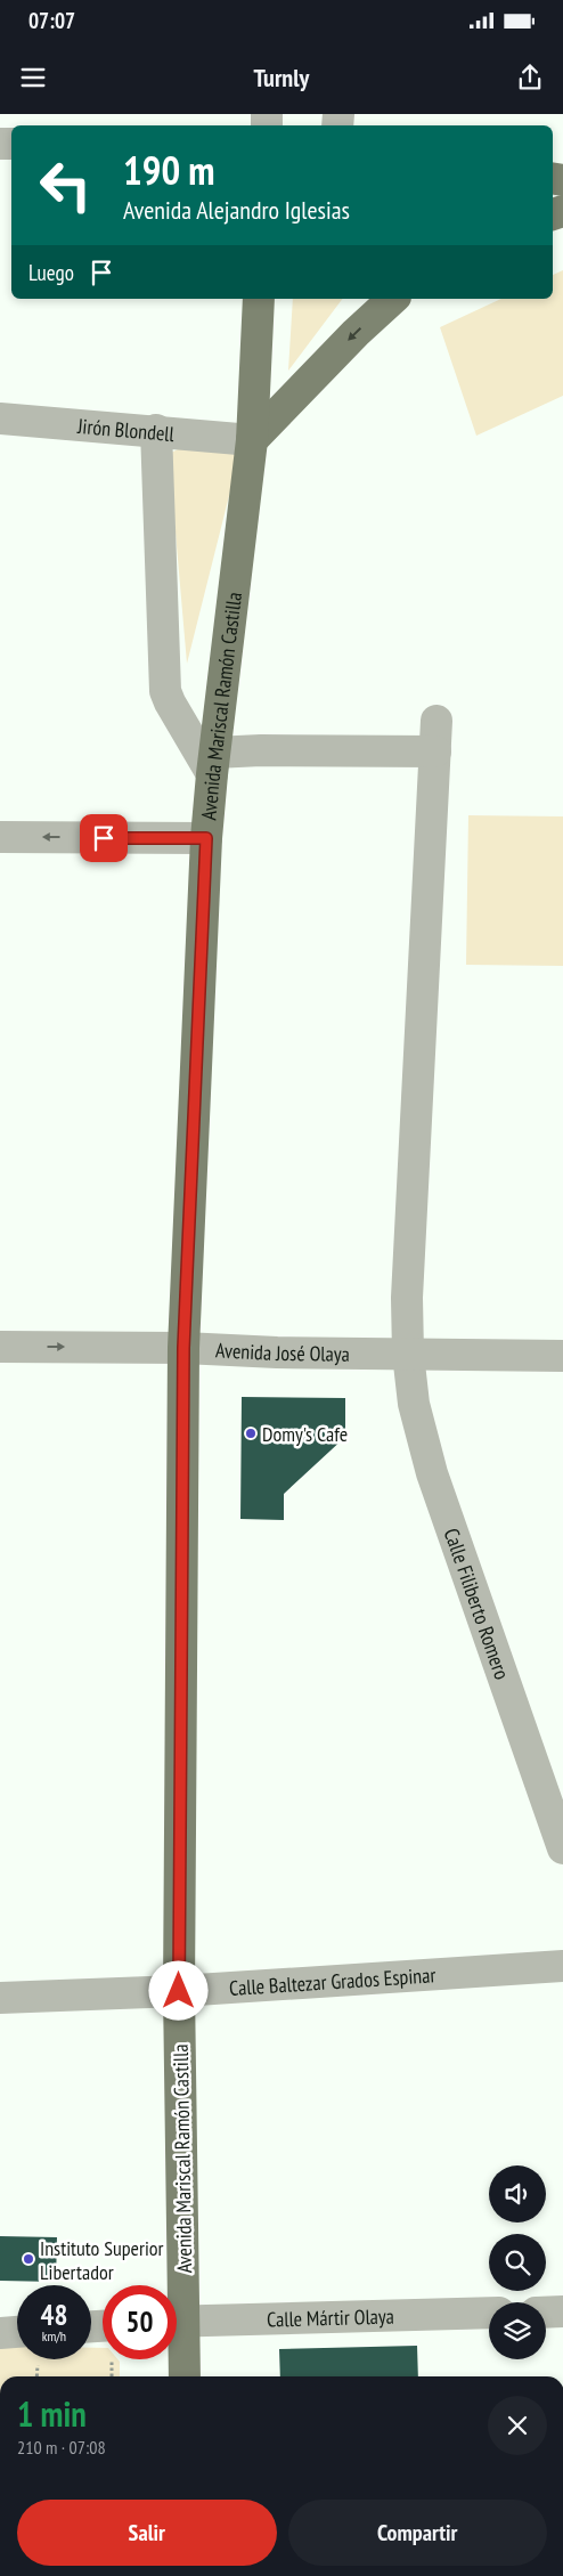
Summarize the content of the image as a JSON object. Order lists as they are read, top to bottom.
{
  "streets": {
    "main road": ["Avenida Mariscal Ramón Castilla"],
    "street": [
      "Jirón Blondell",
      "Avenida José Olaya",
      "Calle Filiberto Romero",
      "Calle Baltezar Grados Espinar",
      "Calle Mártir Olaya"
    ]
  },
  "crossings": [
    ["Jirón Blondell", "Avenida Mariscal Ramón Castilla"],
    ["Avenida Mariscal Ramón Castilla", "Avenida José Olaya"],
    ["Avenida Mariscal Ramón Castilla", "Calle Baltezar Grados Espinar"],
    ["Avenida José Olaya", "Calle Filiberto Romero"]
  ],
  "places": ["Domy's Cafe", "Instituto Superior Libertador"],
  "page": {
    "status": "07:07",
    "header": "Turnly",
    "turn": ["190 m", "Avenida Alejandro Iglesias"],
    "then": "Luego",
    "speed": "48 km/h",
    "limit": "50",
    "heading": ["1 min", "210 m · 07:08"],
    "buttons": ["Salir", "Compartir"]
  }
}
